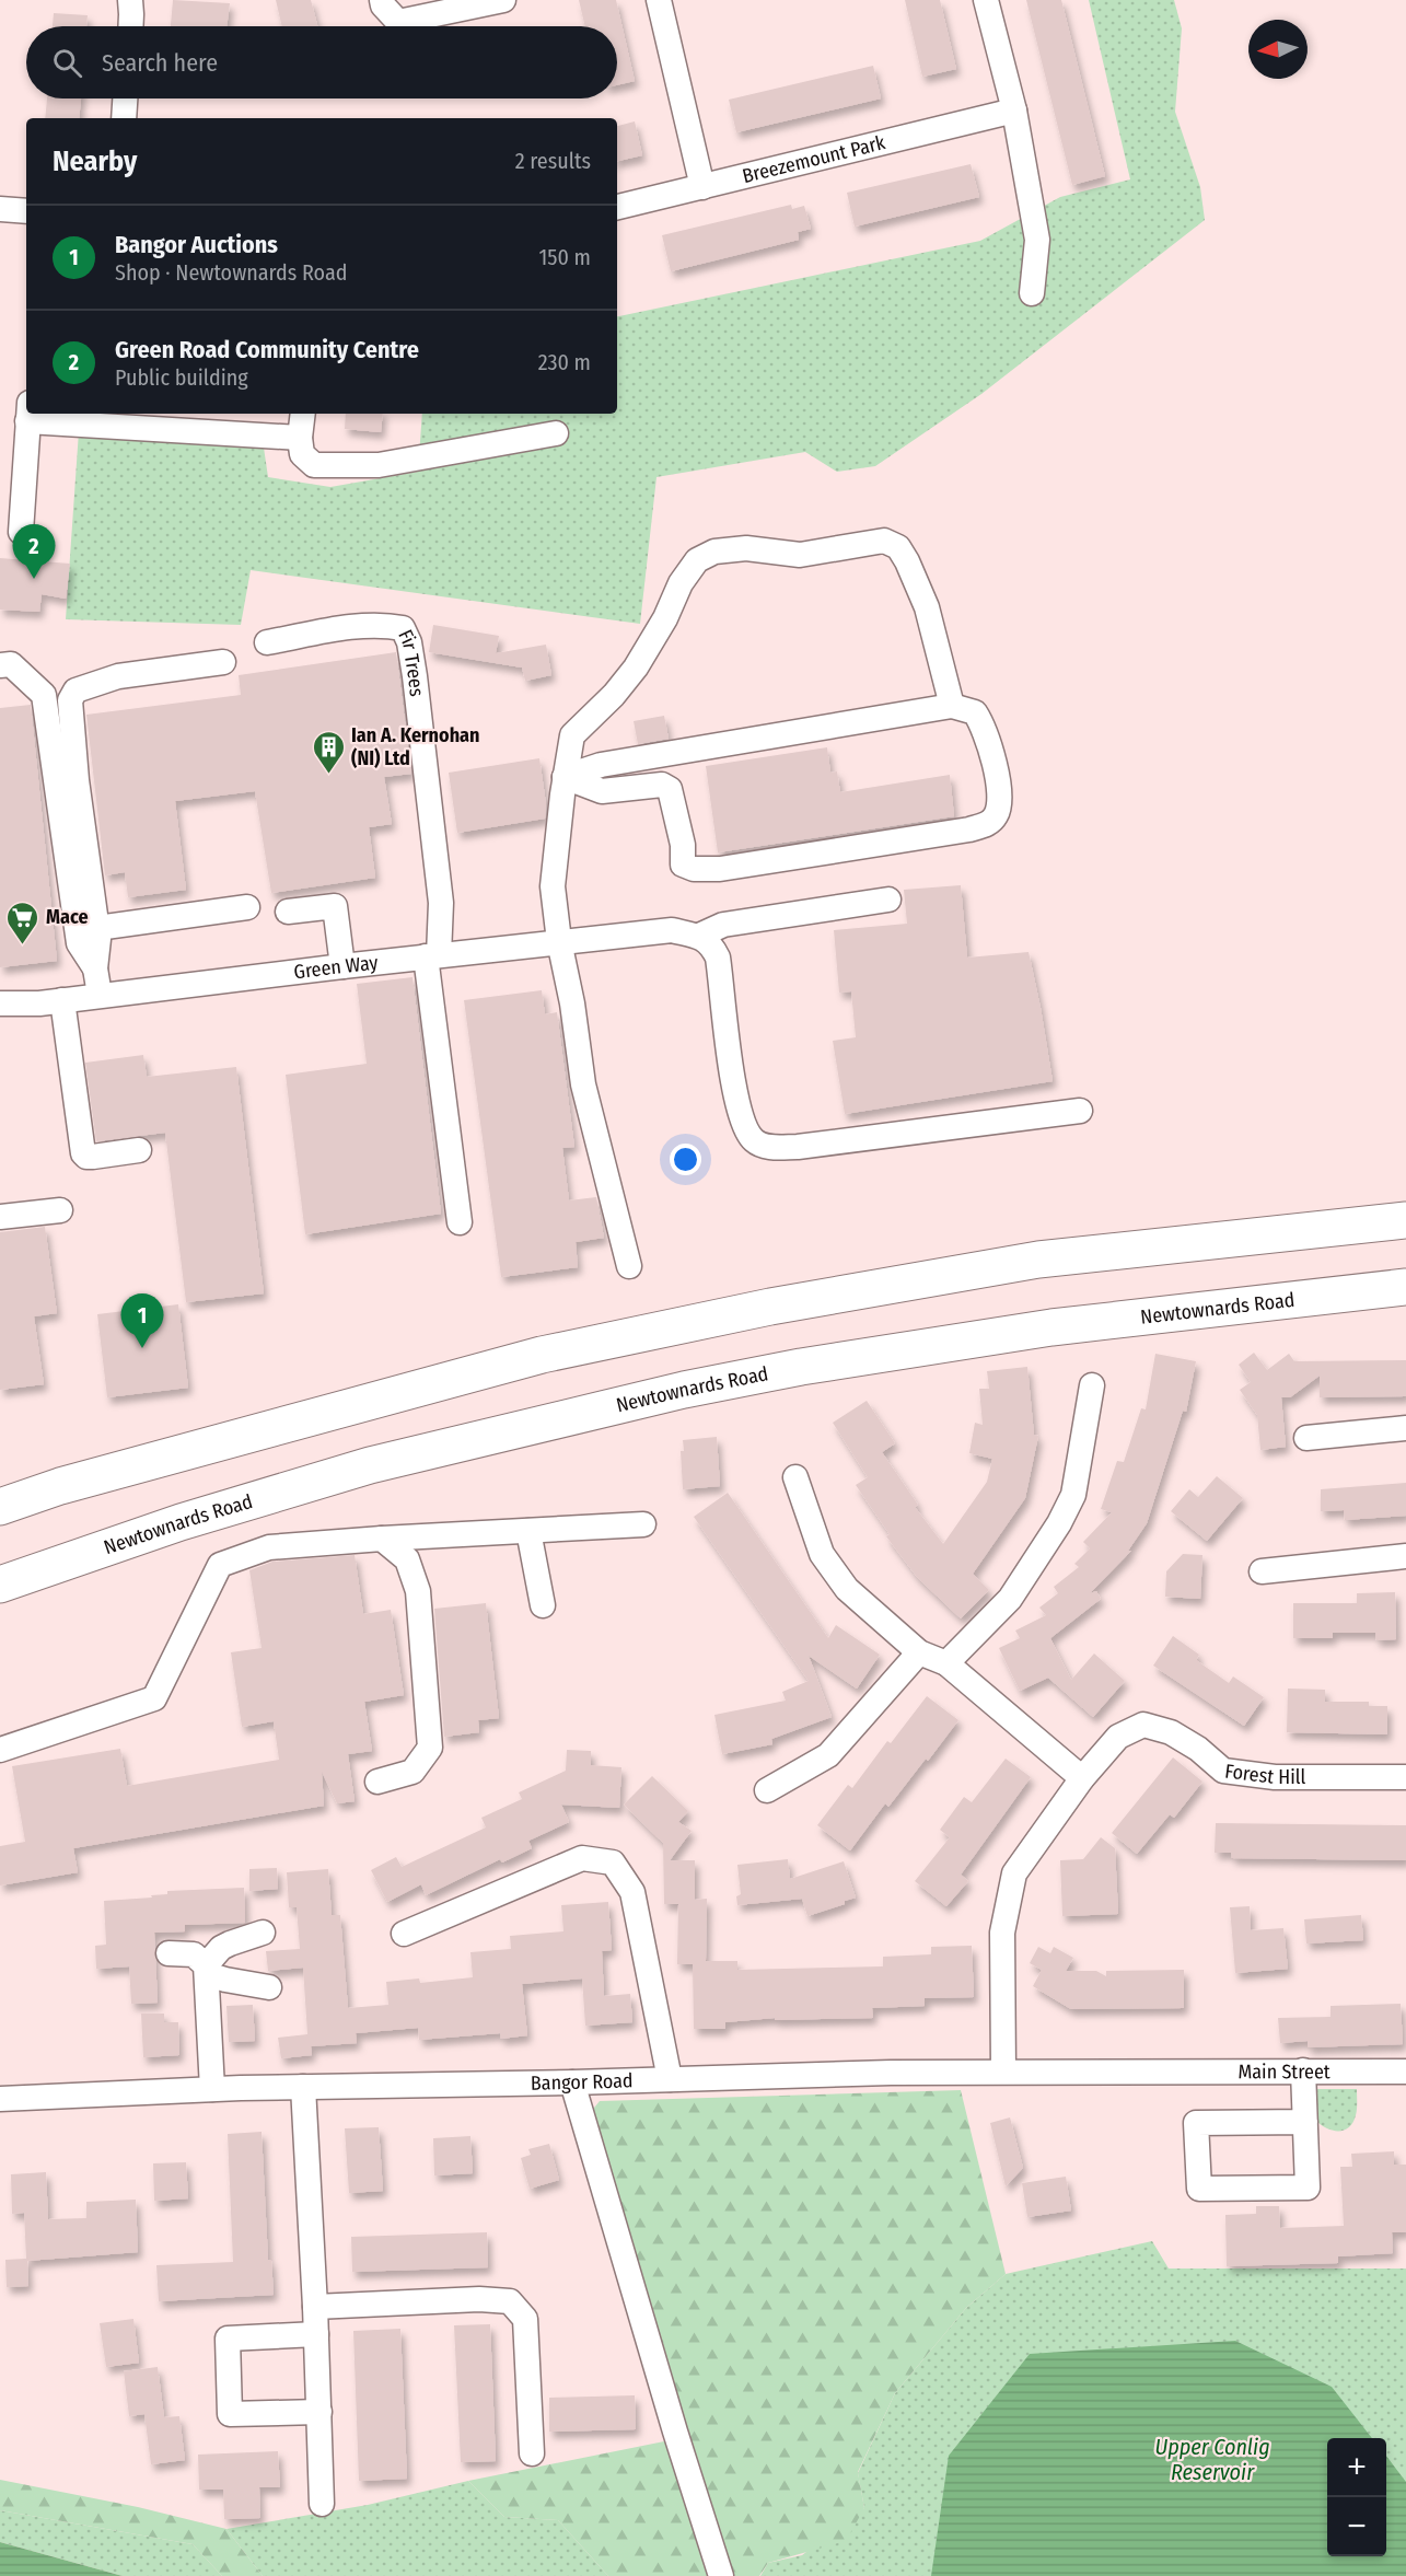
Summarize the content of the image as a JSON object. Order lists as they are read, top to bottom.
{
  "streets": {
    "highway": ["Newtownards Road"],
    "street": [
      "Breezemount Park",
      "Fir Trees",
      "Green Way",
      "Forest Hill",
      "Main Street",
      "Bangor Road"
    ]
  },
  "crossings": [
    ["Fir Trees", "Green Way"],
    ["Forest Hill", "Bangor Road"],
    ["Main Street", "Bangor Road"]
  ],
  "water": ["Upper Conlig Reservoir"],
  "places": {
    "building": ["Ian A. Kernohan (NI) Ltd"],
    "supermarket": ["Mace"]
  },
  "north": "left",
  "page": {
    "search": "Search here",
    "heading": ["Nearby", "2 results"],
    "list": [
      {
        "mark": "1",
        "name": "Bangor Auctions",
        "note": "Shop · Newtownards Road",
        "value": "150 m"
      },
      {
        "mark": "2",
        "name": "Green Road Community Centre",
        "note": "Public building",
        "value": "230 m"
      }
    ],
    "pins": ["2", "1"],
    "map_buttons": ["+", "−"]
  }
}
